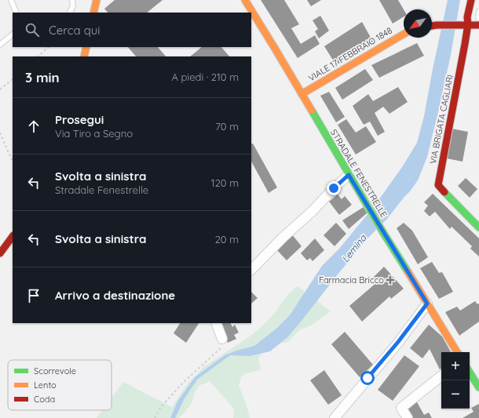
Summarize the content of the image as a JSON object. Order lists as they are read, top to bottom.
{
  "streets": {
    "street": ["VIALE 17 FEBBRAIO 1848", "VIA BRIGATA CAGLIARI", "STRADALE FENESTRELLE"]
  },
  "crossings": [
    ["VIALE 17 FEBBRAIO 1848", "STRADALE FENESTRELLE"]
  ],
  "water": ["Lemina"],
  "places": {
    "health": ["Farmacia Bricco"]
  },
  "legend": ["Scorrevole", "Lento", "Coda"],
  "north": "bottom left",
  "page": {
    "search": "Cerca qui",
    "heading": ["3 min", "A piedi · 210 m"],
    "list": [
      ["Prosegui", "Via Tiro a Segno", "70 m"],
      ["Svolta a sinistra", "Stradale Fenestrelle", "120 m"],
      ["Svolta a sinistra", "20 m"],
      "Arrivo a destinazione"
    ],
    "map_buttons": ["+", "−"]
  }
}
